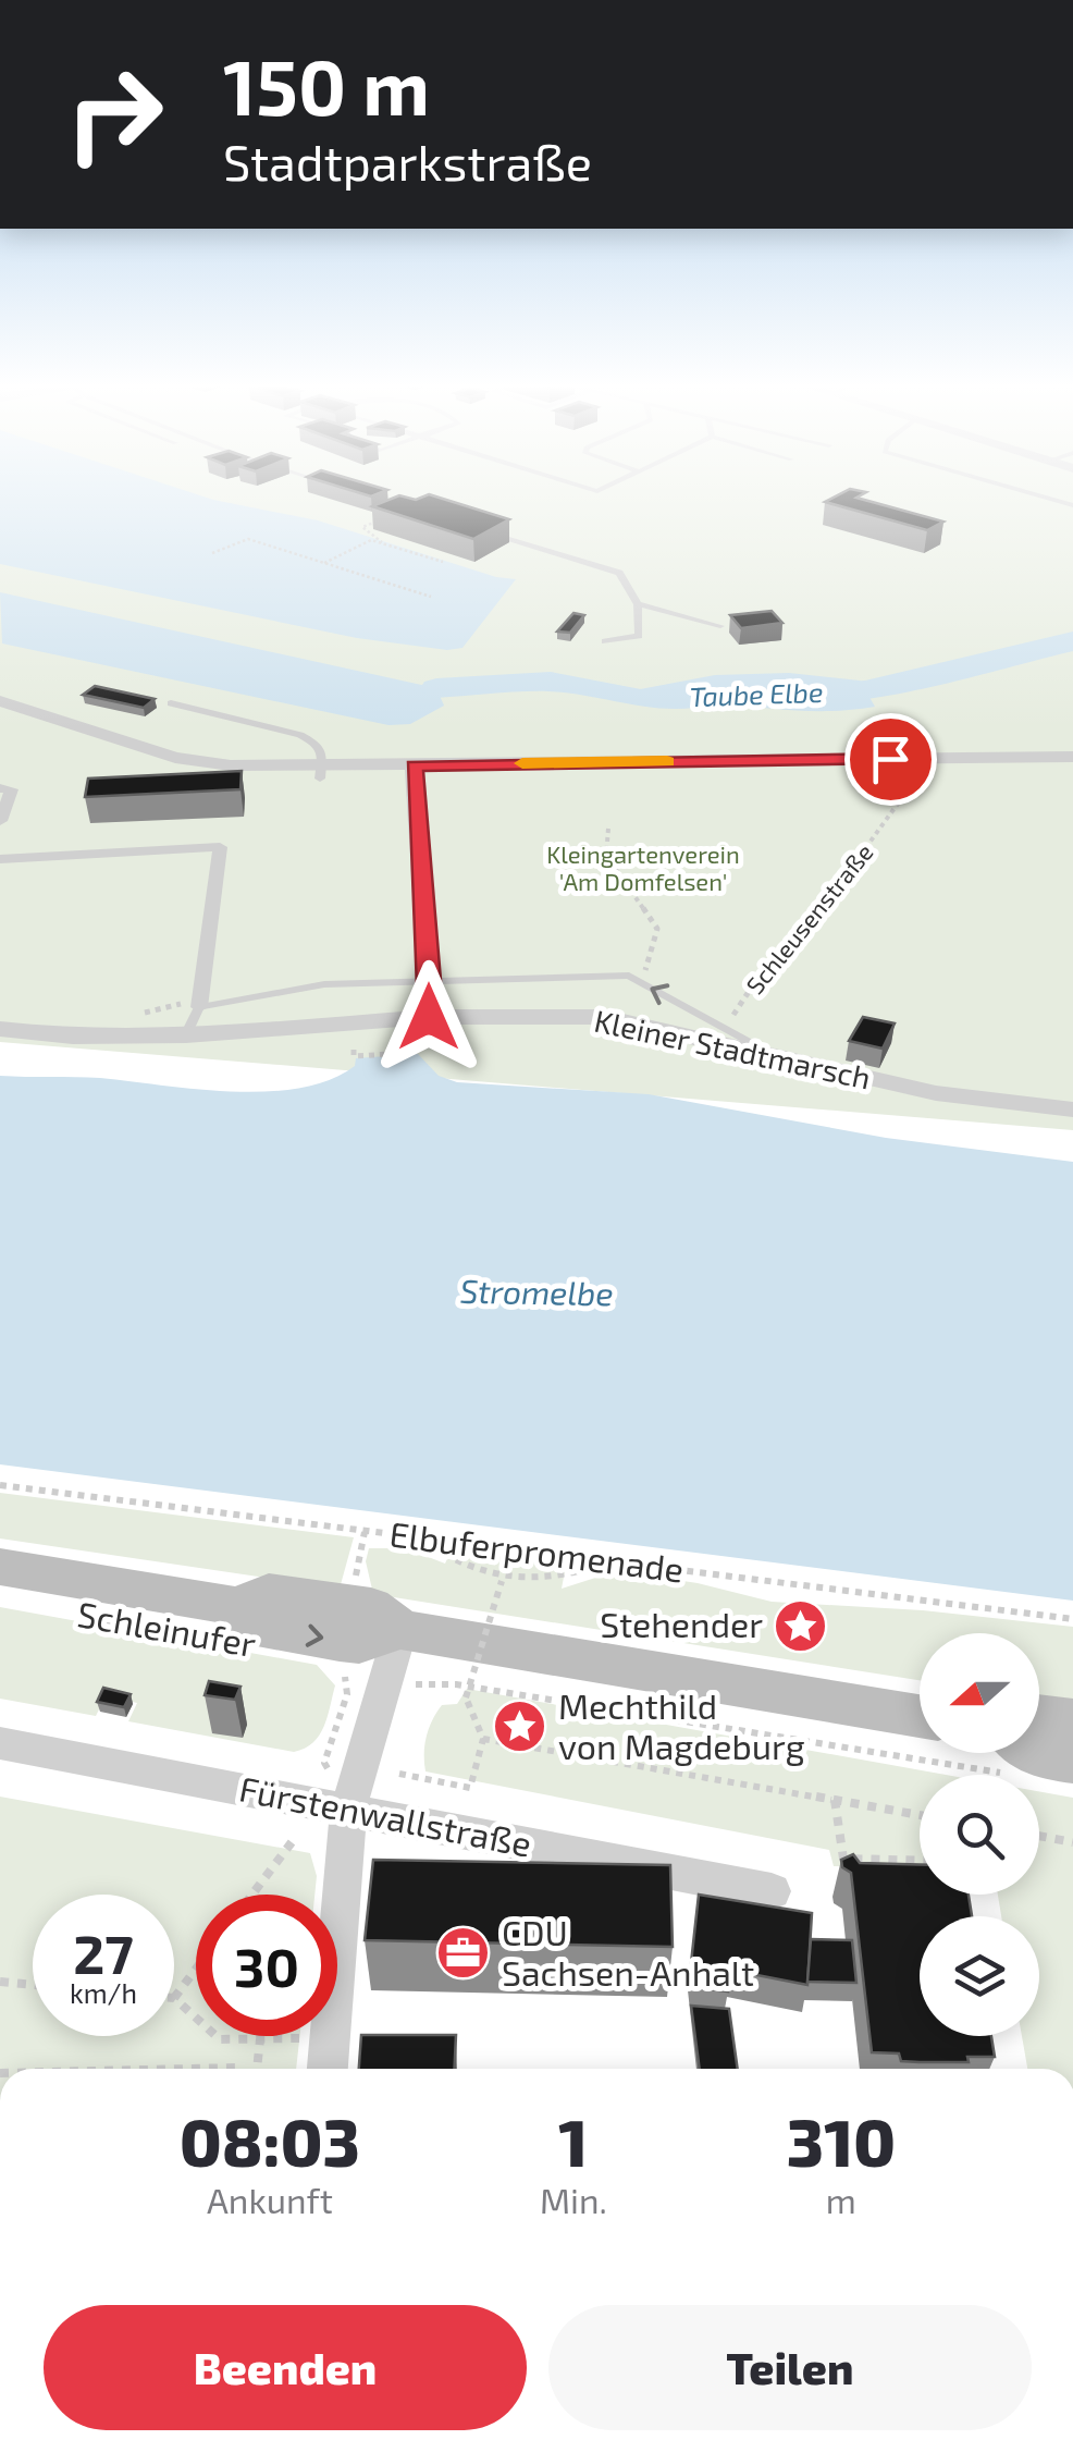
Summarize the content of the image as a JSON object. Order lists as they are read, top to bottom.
{
  "streets": {
    "main road": ["Schleinufer"],
    "street": ["Kleiner Stadtmarsch", "Fürstenwallstraße"],
    "path": ["Schleusenstraße", "Elbuferpromenade"]
  },
  "water": ["Taube Elbe", "Stromelbe"],
  "parks": ["Kleingartenverein 'Am Domfelsen'"],
  "places": {
    "place": ["Stehender", "Mechthild von Magdeburg"],
    "office": ["CDU Sachsen-Anhalt"]
  },
  "north": "left",
  "page": {
    "turn": ["150 m", "Stadtparkstraße"],
    "speed": "27 km/h",
    "limit": "30",
    "eta": [
      "08:03",
      "Ankunft",
      "1",
      "Min.",
      "310",
      "m"
    ],
    "buttons": ["Beenden", "Teilen"]
  }
}
